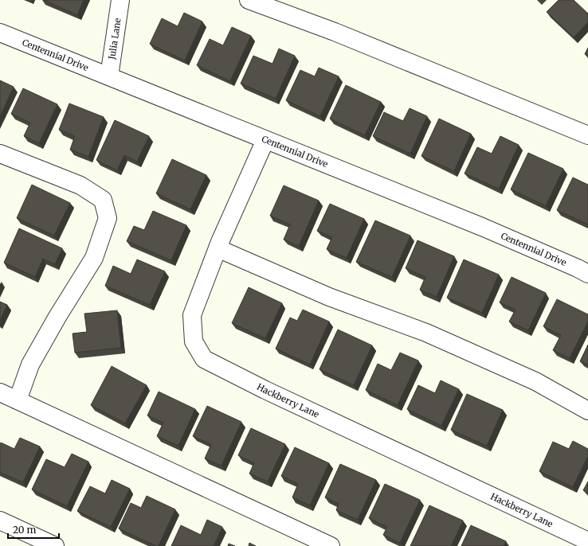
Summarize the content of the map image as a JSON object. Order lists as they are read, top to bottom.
{
  "streets": {
    "street": ["Julia Lane", "Centennial Drive", "Hackberry Lane"]
  },
  "crossings": [
    ["Julia Lane", "Centennial Drive"],
    ["Centennial Drive", "Hackberry Lane"]
  ],
  "scale_bar": "20 m"
}
